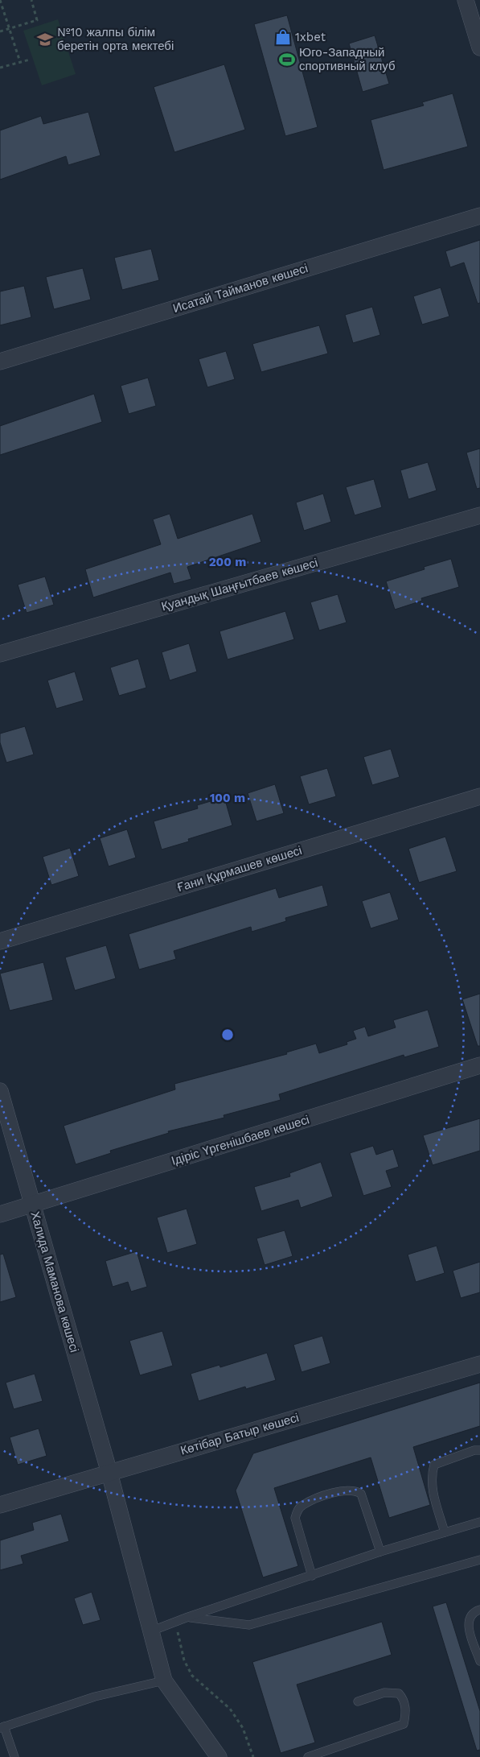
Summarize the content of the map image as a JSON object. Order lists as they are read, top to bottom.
{
  "streets": {
    "street": [
      "Исатай Тайманов көшесі",
      "Қуандық Шаңғытбаев көшесі",
      "Ғани Құрмашев көшесі",
      "Ідіріс Үргенішбаев көшесі",
      "Халида Маманова көшесі",
      "Көтібар Батыр көшесі"
    ]
  },
  "crossings": [
    ["Ідіріс Үргенішбаев көшесі", "Халида Маманова көшесі"],
    ["Халида Маманова көшесі", "Көтібар Батыр көшесі"]
  ],
  "places": {
    "shop": ["1xbet"],
    "school or university": ["№10 жалпы білім беретін орта мектебі"],
    "sports": ["Юго-Западный спортивный клуб"]
  },
  "rings": ["200 m", "100 m"]
}
